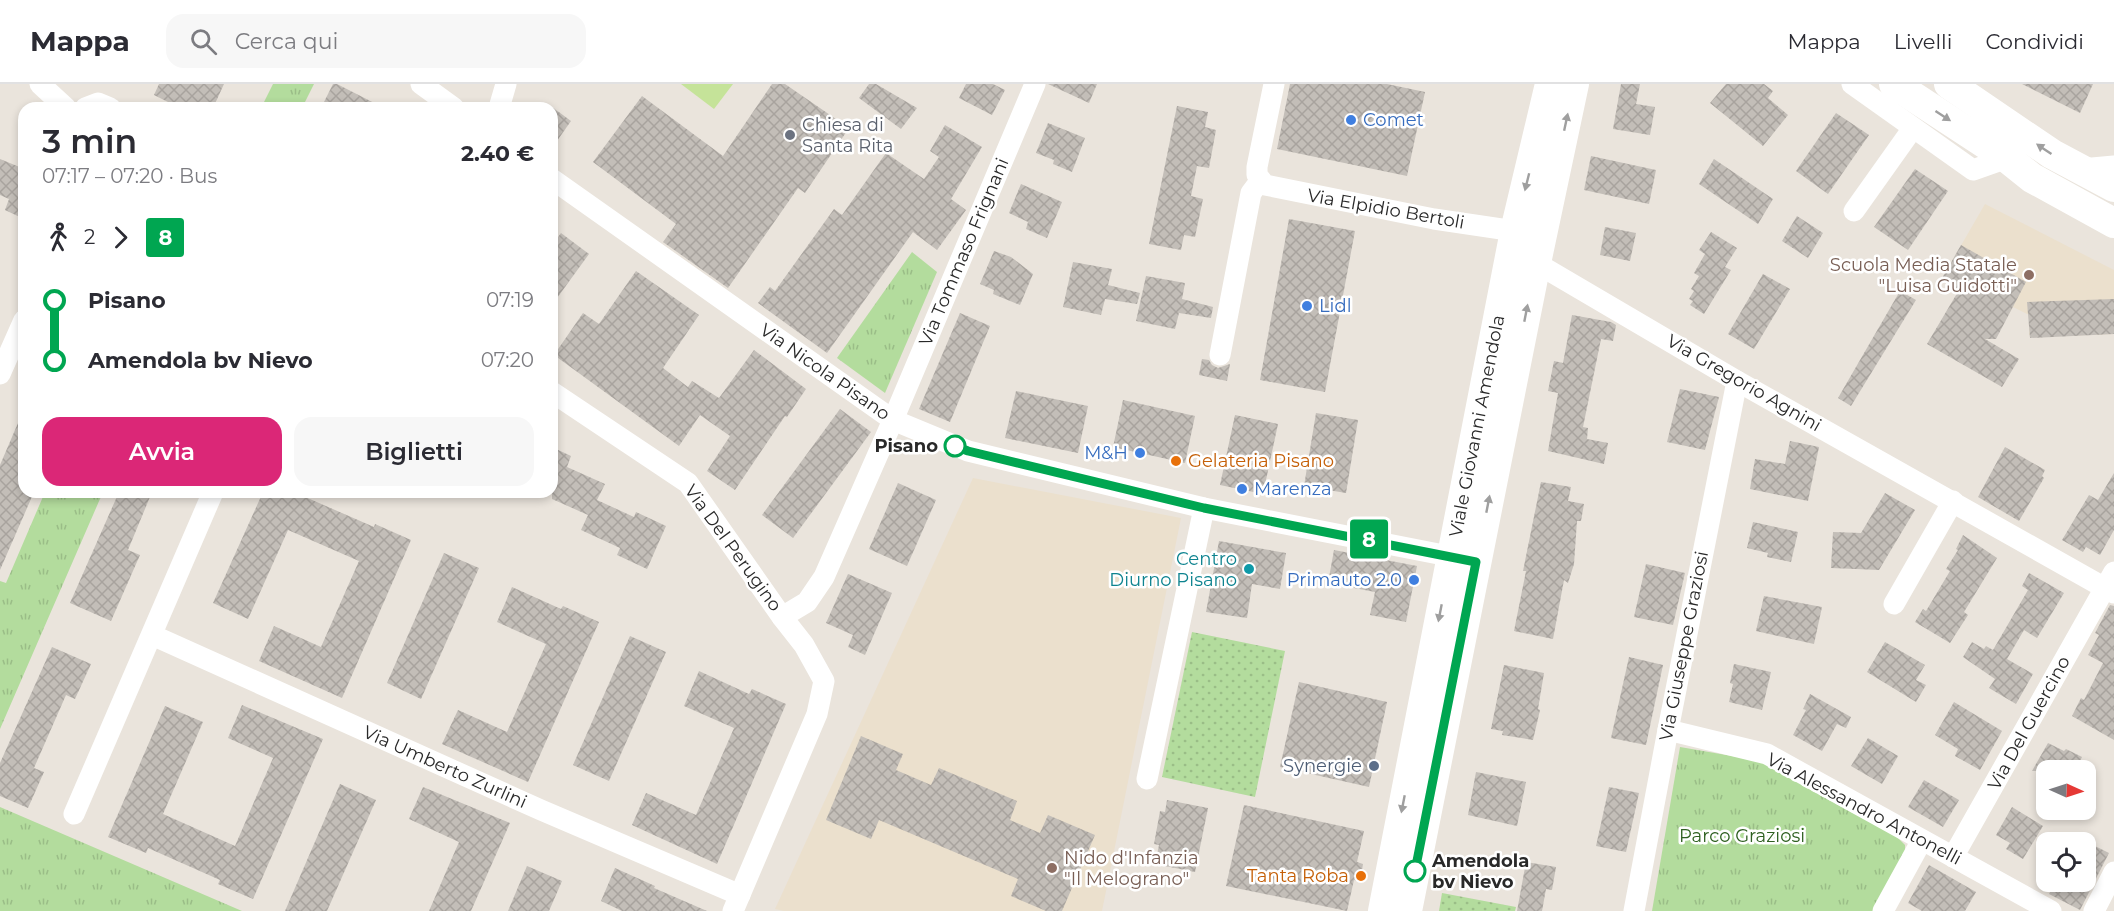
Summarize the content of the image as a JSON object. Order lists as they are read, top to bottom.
{
  "streets": {
    "main road": ["Viale Giovanni Amendola"],
    "street": [
      "Via Elpidio Bertoli",
      "Via Tommaso Frignani",
      "Via Nicola Pisano",
      "Via Gregorio Agnini",
      "Via Del Perugino",
      "Via Giuseppe Graziosi",
      "Via Del Guercino",
      "Via Umberto Zurlini",
      "Via Alessandro Antonelli"
    ]
  },
  "crossings": [
    ["Via Elpidio Bertoli", "Viale Giovanni Amendola"],
    ["Via Tommaso Frignani", "Via Nicola Pisano"],
    ["Via Tommaso Frignani", "Via Del Perugino"],
    ["Via Nicola Pisano", "Viale Giovanni Amendola"],
    ["Via Nicola Pisano", "Via Del Perugino"],
    ["Via Gregorio Agnini", "Viale Giovanni Amendola"],
    ["Via Gregorio Agnini", "Via Giuseppe Graziosi"],
    ["Via Gregorio Agnini", "Via Del Guercino"],
    ["Via Del Perugino", "Via Umberto Zurlini"],
    ["Via Giuseppe Graziosi", "Via Alessandro Antonelli"],
    ["Via Del Guercino", "Via Alessandro Antonelli"]
  ],
  "parks": ["Parco Graziosi"],
  "places": [
    "Comet",
    "Chiesa di Santa Rita",
    "Scuola Media Statale \"Luisa Guidotti\"",
    "Lidl",
    "Pisano",
    "M&H",
    "Gelateria Pisano",
    "Marenza",
    "Centro Diurno Pisano",
    "Primauto 2.0",
    "Synergie",
    "Nido d'Infanzia \"Il Melograno\"",
    "Amendola bv Nievo",
    "Tanta Roba"
  ],
  "lines": ["bus line 8"],
  "north": "right",
  "page": {
    "header": "Mappa",
    "search": "Cerca qui",
    "nav": ["Mappa", "Livelli", "Condividi"],
    "on_map": "8",
    "heading": ["3 min", "07:17 – 07:20 · Bus", "2.40 €"],
    "legs": ["2", "8"],
    "list": [
      {
        "name": "Pisano",
        "value": "07:19"
      },
      {
        "name": "Amendola bv Nievo",
        "value": "07:20"
      }
    ],
    "buttons": ["Avvia", "Biglietti"]
  }
}
